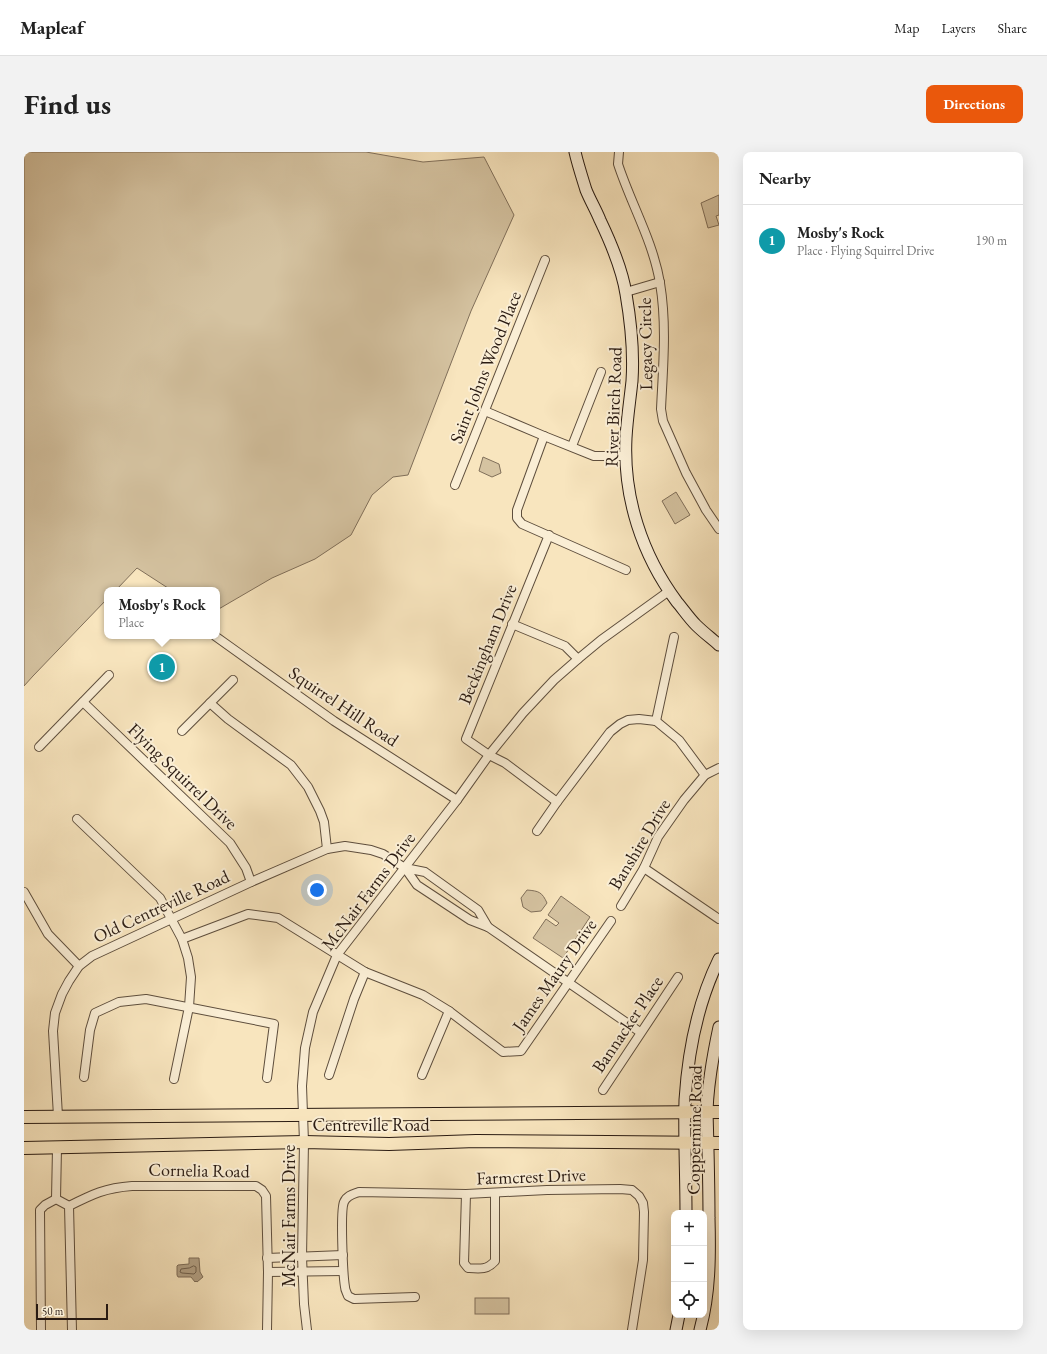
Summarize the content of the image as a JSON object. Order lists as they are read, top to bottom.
{
  "streets": {
    "main road": ["Centreville Road"],
    "street": [
      "Legacy Circle",
      "Saint Johns Wood Place",
      "River Birch Road",
      "Beckingham Drive",
      "Squirrel Hill Road",
      "Flying Squirrel Drive",
      "Banshire Drive",
      "McNair Farms Drive",
      "Old Centreville Road",
      "James Maury Drive",
      "Bannacker Place",
      "Coppermine Road",
      "Cornelia Road",
      "Farmcrest Drive"
    ]
  },
  "crossings": [
    ["River Birch Road", "McNair Farms Drive"],
    ["Beckingham Drive", "McNair Farms Drive"],
    ["Squirrel Hill Road", "McNair Farms Drive"],
    ["Flying Squirrel Drive", "Old Centreville Road"],
    ["McNair Farms Drive", "Old Centreville Road"],
    ["McNair Farms Drive", "James Maury Drive"],
    ["McNair Farms Drive", "Centreville Road"],
    ["Old Centreville Road", "Centreville Road"],
    ["Centreville Road", "Coppermine Road"]
  ],
  "scale_bar": "50 m",
  "page": {
    "header": "Mapleaf",
    "nav": ["Map", "Layers", "Share"],
    "buttons": "Directions",
    "title": "Find us",
    "heading": "Nearby",
    "list": [
      {
        "mark": "1",
        "name": "Mosby's Rock",
        "note": "Place · Flying Squirrel Drive",
        "value": "190 m"
      }
    ],
    "popup": ["Mosby's Rock", "Place"],
    "pins": "1",
    "map_buttons": ["+", "−"],
    "scale": "50 m"
  }
}
